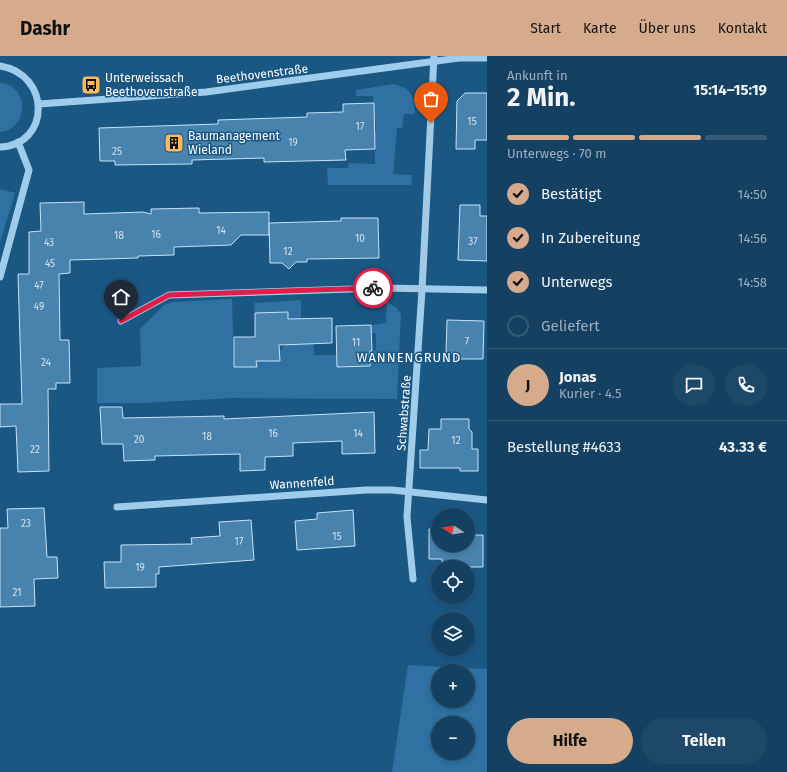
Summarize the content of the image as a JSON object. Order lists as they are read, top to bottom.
{
  "streets": {
    "street": ["Beethovenstraße", "Schwabstraße", "Wannenfeld"]
  },
  "crossings": [
    ["Beethovenstraße", "Schwabstraße"],
    ["Schwabstraße", "Wannenfeld"]
  ],
  "districts": ["WANNENGRUND"],
  "places": {
    "bus stop": ["Unterweissach Beethovenstraße"],
    "building": ["Baumanagement Wieland"]
  },
  "house_numbers": [
    "15",
    "17",
    "19",
    "25",
    "14",
    "16",
    "18",
    "10",
    "37",
    "43",
    "12",
    "45",
    "47",
    "49",
    "7",
    "11",
    "24",
    "16",
    "14",
    "18",
    "20",
    "12",
    "22",
    "23",
    "15",
    "17",
    "19",
    "21"
  ],
  "north": "left",
  "page": {
    "header": "Dashr",
    "nav": [
      "Start",
      "Karte",
      "Über uns",
      "Kontakt"
    ],
    "heading": ["2 Min.", "Ankunft in", "15:14–15:19"],
    "panel": [
      "Jonas",
      "Kurier · 4.5",
      "Bestellung #4633",
      "43.33 €"
    ],
    "bar": "Unterwegs · 70 m",
    "list": [
      ["Bestätigt", "14:50"],
      ["In Zubereitung", "14:56"],
      ["Unterwegs", "14:58"],
      "Geliefert"
    ],
    "round": "J",
    "map_buttons": ["+", "−"],
    "buttons": ["Hilfe", "Teilen"]
  }
}
